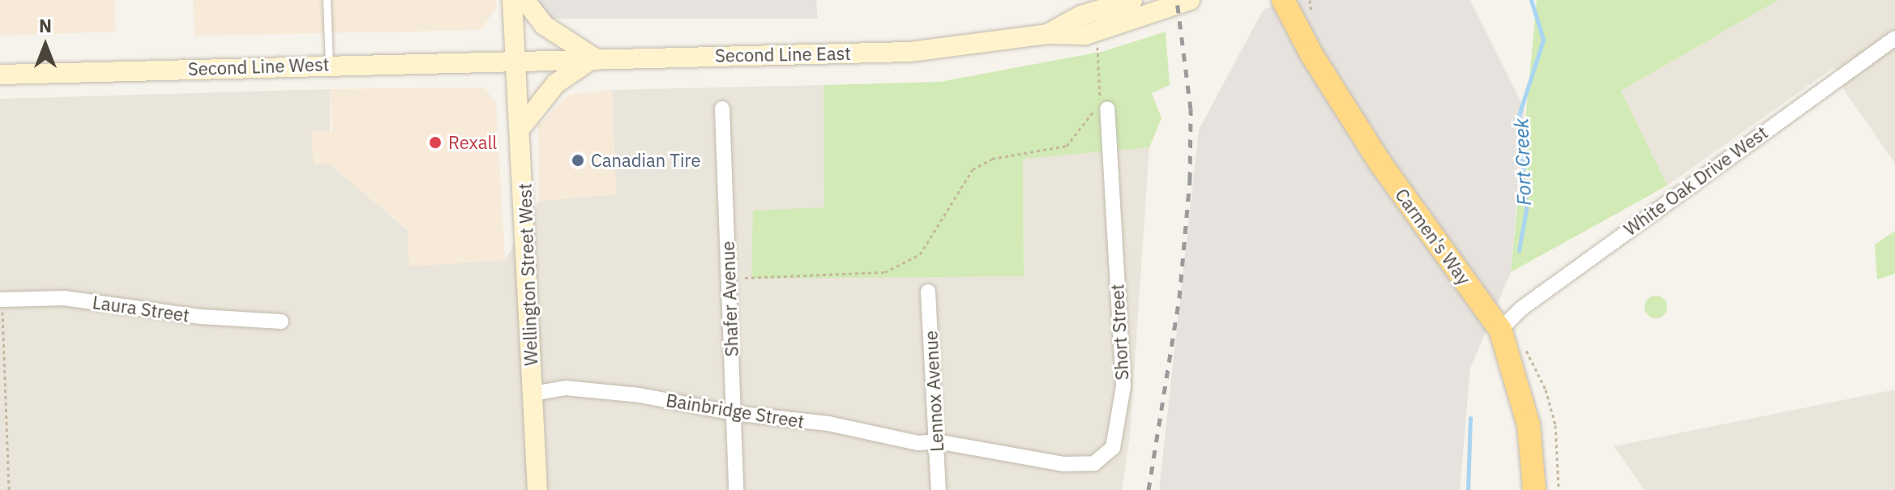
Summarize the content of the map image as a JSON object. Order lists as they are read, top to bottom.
{
  "streets": {
    "highway": ["Carmen's Way"],
    "main road": ["Second Line East", "Second Line West", "Wellington Street West"],
    "street": [
      "White Oak Drive West",
      "Shafer Avenue",
      "Laura Street",
      "Short Street",
      "Lennox Avenue",
      "Bainbridge Street"
    ]
  },
  "crossings": [
    ["Second Line East", "Second Line West"],
    ["Second Line East", "Wellington Street West"],
    ["Second Line West", "Wellington Street West"],
    ["White Oak Drive West", "Carmen's Way"],
    ["Wellington Street West", "Bainbridge Street"],
    ["Shafer Avenue", "Bainbridge Street"],
    ["Short Street", "Lennox Avenue"],
    ["Short Street", "Bainbridge Street"],
    ["Lennox Avenue", "Bainbridge Street"]
  ],
  "water": ["Fort Creek"],
  "places": ["Rexall", "Canadian Tire"],
  "north": "top"
}
